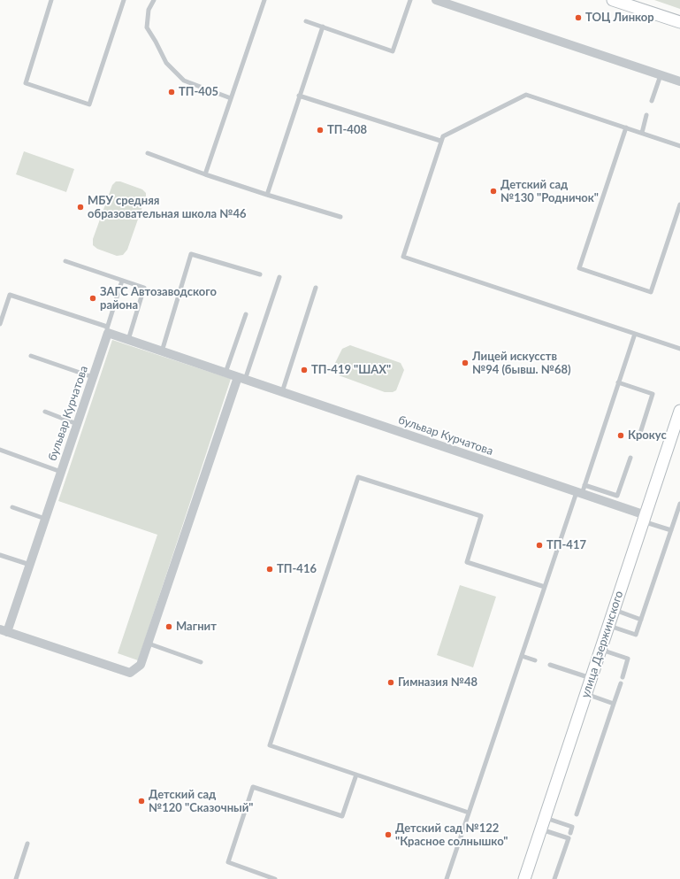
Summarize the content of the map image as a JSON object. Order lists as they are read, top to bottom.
{
  "streets": {
    "main road": ["улица Дзержинского"],
    "street": ["бульвар Курчатова"]
  },
  "crossings": [
    ["бульвар Курчатова", "улица Дзержинского"]
  ],
  "places": [
    "ТОЦ Линкор",
    "ТП-405",
    "ТП-408",
    "Детский сад №130 \"Родничок\"",
    "МБУ средняя образовательная школа №46",
    "ЗАГС Автозаводского района",
    "Лицей искусств №94 (бывш. №68)",
    "ТП-419 \"ШАХ\"",
    "Крокус",
    "ТП-417",
    "ТП-416",
    "Магнит",
    "Гимназия №48",
    "Детский сад №120 \"Сказочный\"",
    "Детский сад №122 \"Красное солнышко\""
  ]
}
